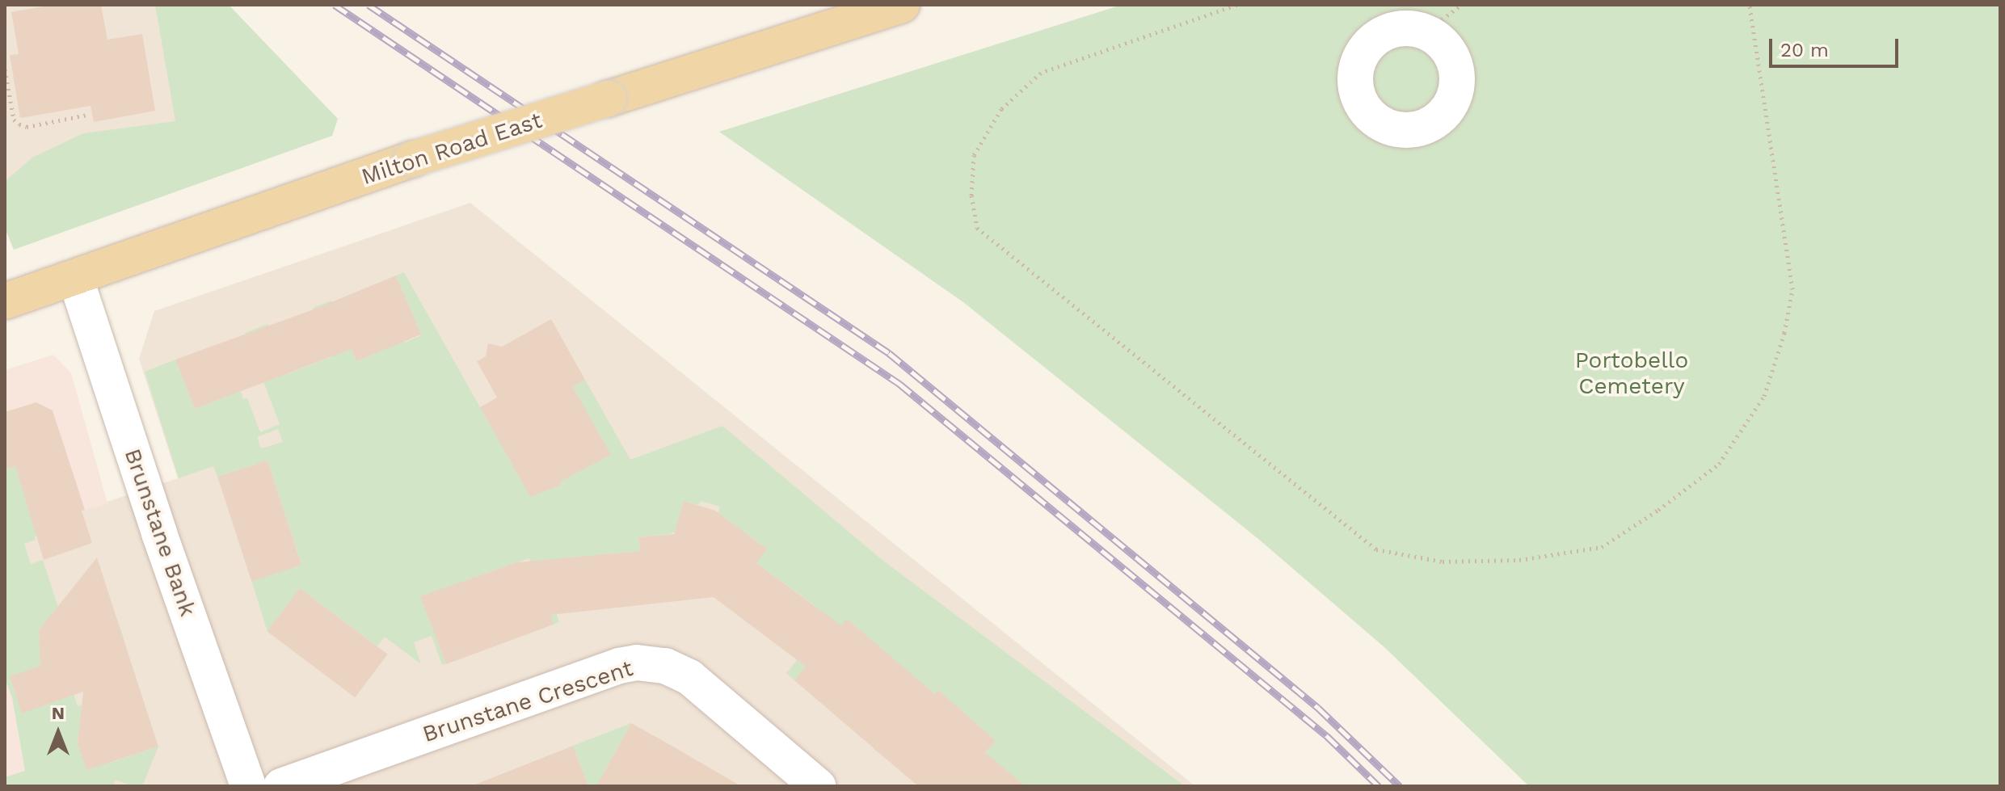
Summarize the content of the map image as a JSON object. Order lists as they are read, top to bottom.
{
  "streets": {
    "main road": ["Milton Road East"],
    "street": ["Brunstane Bank", "Brunstane Crescent"]
  },
  "crossings": [
    ["Milton Road East", "Brunstane Bank"]
  ],
  "parks": ["Portobello Cemetery"],
  "scale_bar": "20 m",
  "north": "top"
}
